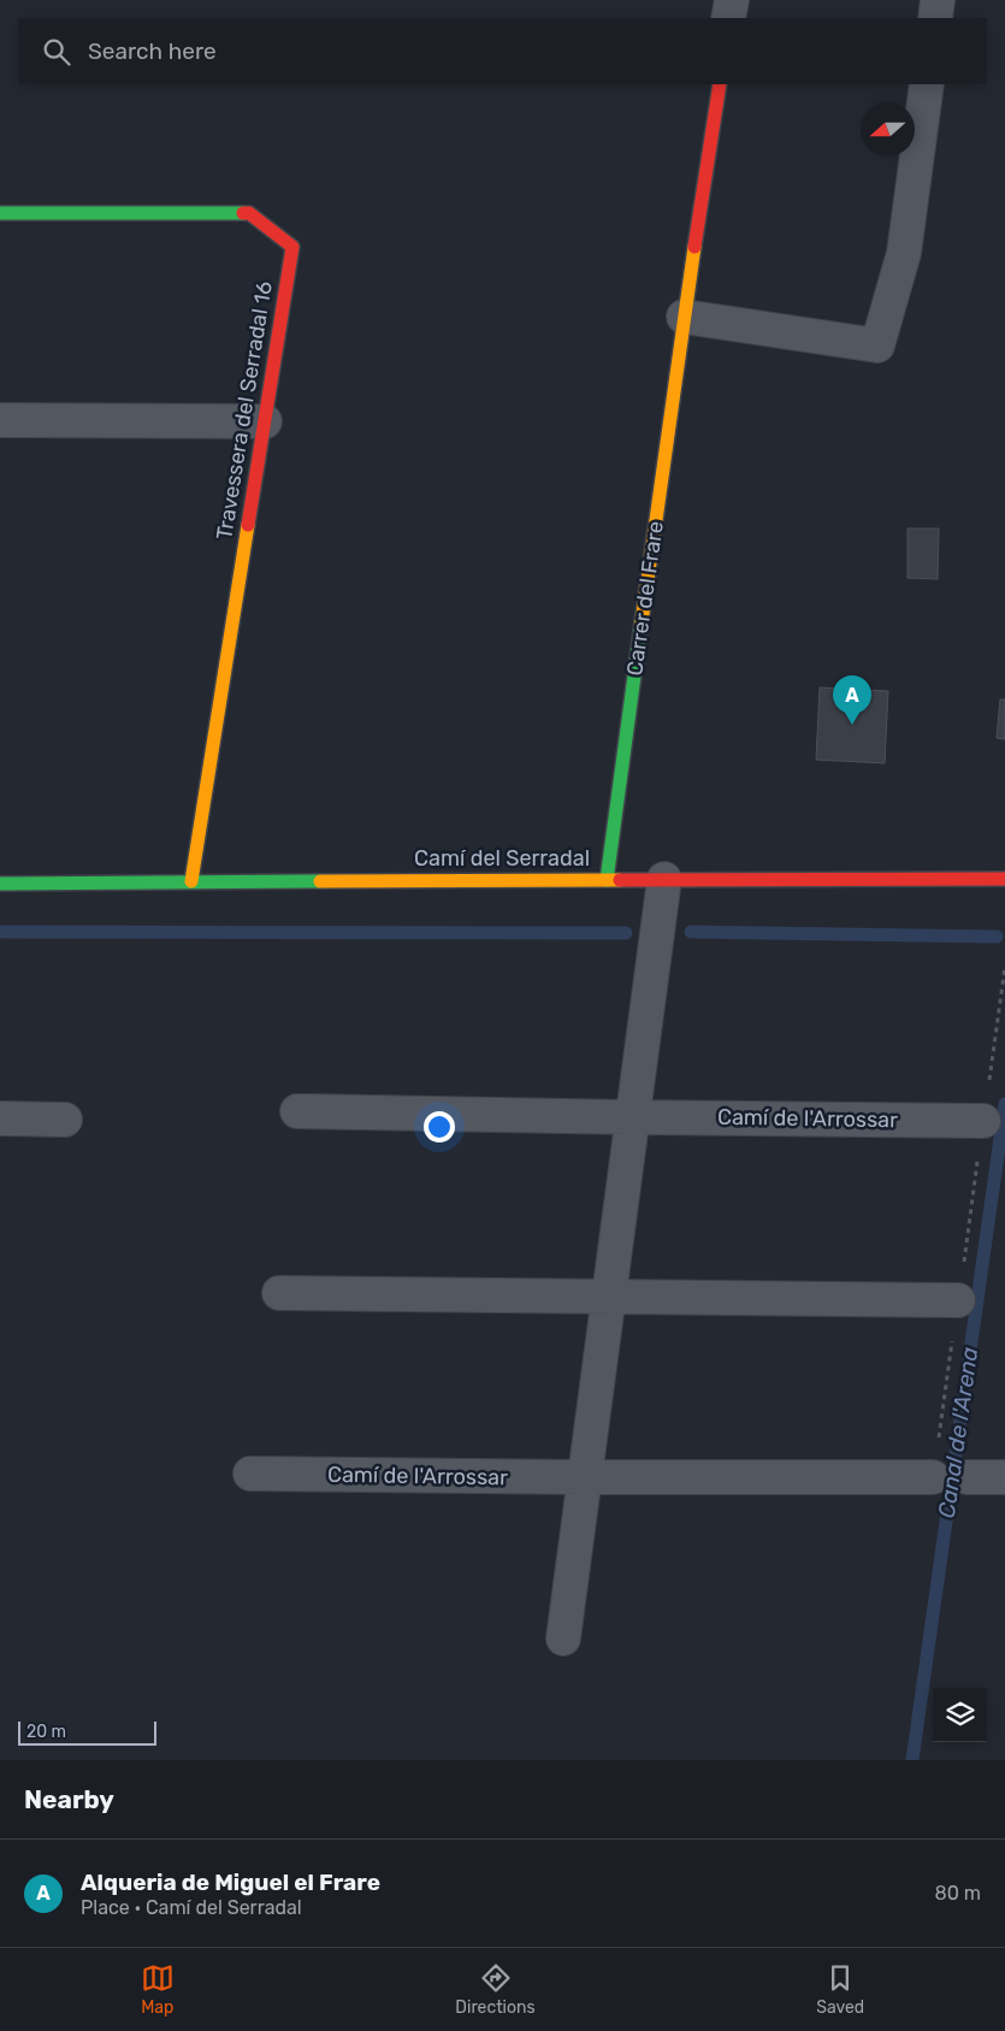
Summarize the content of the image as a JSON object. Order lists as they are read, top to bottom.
{
  "streets": {
    "street": [
      "Travessera del Serradal 16",
      "Carrer del Frare",
      "Camí del Serradal",
      "Camí de l'Arrossar"
    ]
  },
  "crossings": [
    ["Travessera del Serradal 16", "Camí del Serradal"],
    ["Carrer del Frare", "Camí del Serradal"]
  ],
  "water": ["Canal de l'Arena"],
  "scale_bar": "20 m",
  "north": "left",
  "page": {
    "search": "Search here",
    "pins": "A",
    "scale": "20 m",
    "heading": "Nearby",
    "list": [
      {
        "mark": "A",
        "name": "Alqueria de Miguel el Frare",
        "note": "Place · Camí del Serradal",
        "value": "80 m"
      }
    ],
    "nav": ["Map", "Directions", "Saved"]
  }
}
